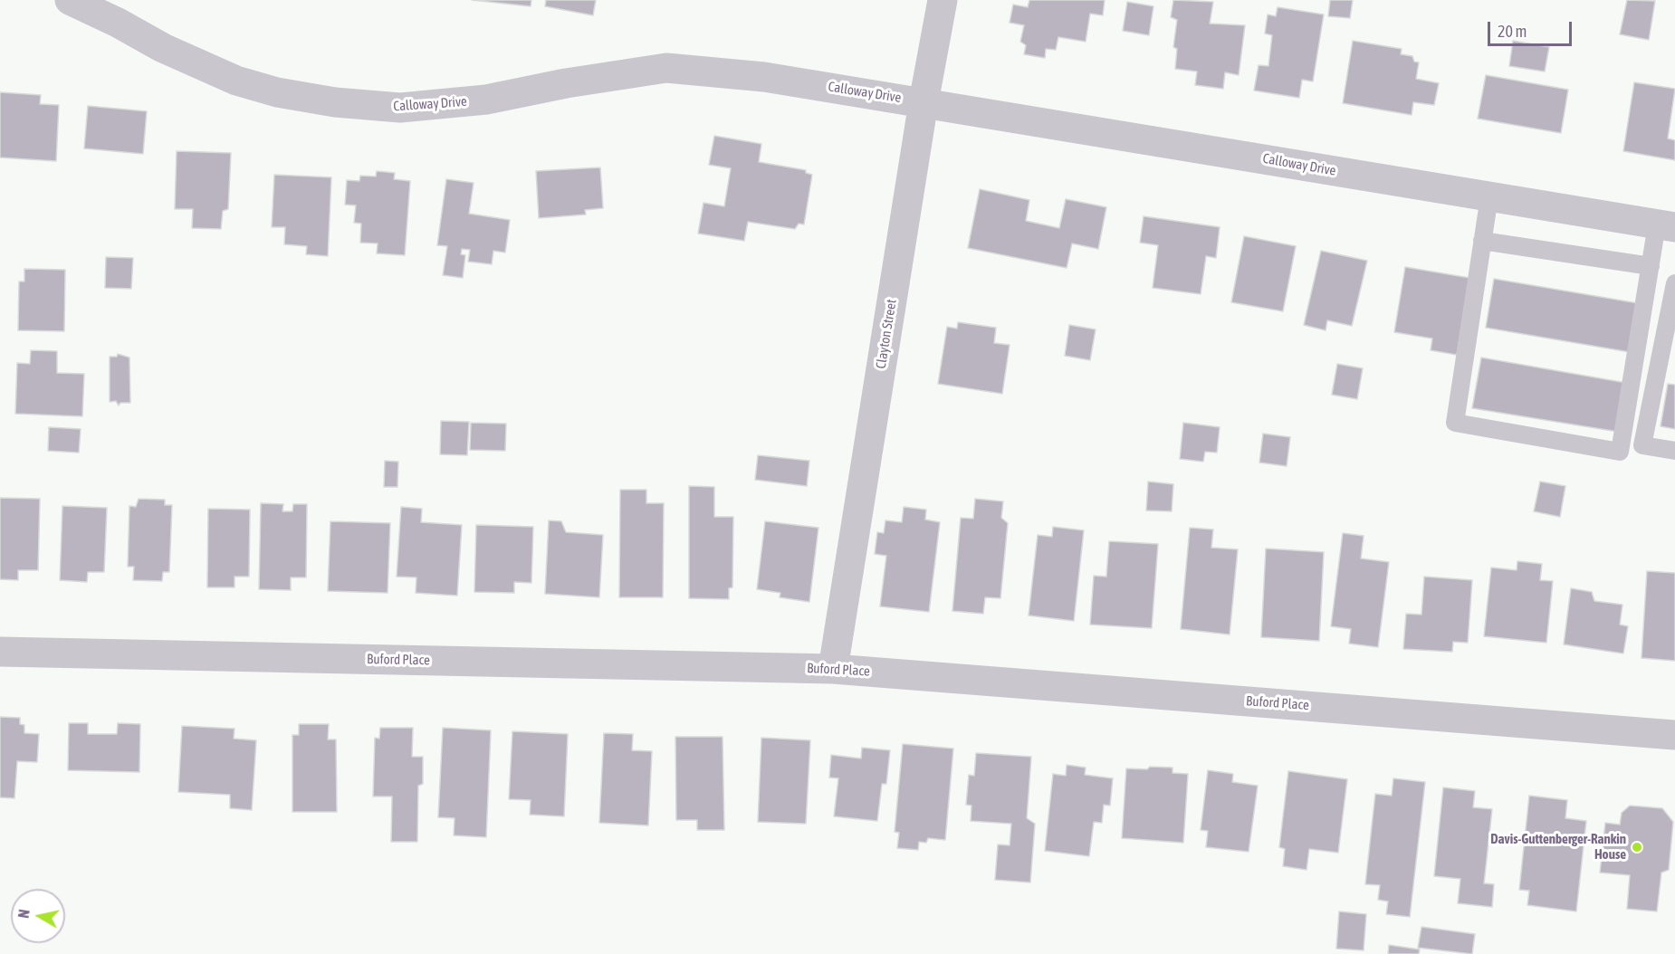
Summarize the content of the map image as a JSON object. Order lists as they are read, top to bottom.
{
  "streets": {
    "street": ["Calloway Drive", "Clayton Street", "Buford Place"]
  },
  "crossings": [
    ["Calloway Drive", "Clayton Street"],
    ["Clayton Street", "Buford Place"]
  ],
  "places": ["Davis-Guttenberger-Rankin House"],
  "scale_bar": "20 m",
  "north": "left"
}
